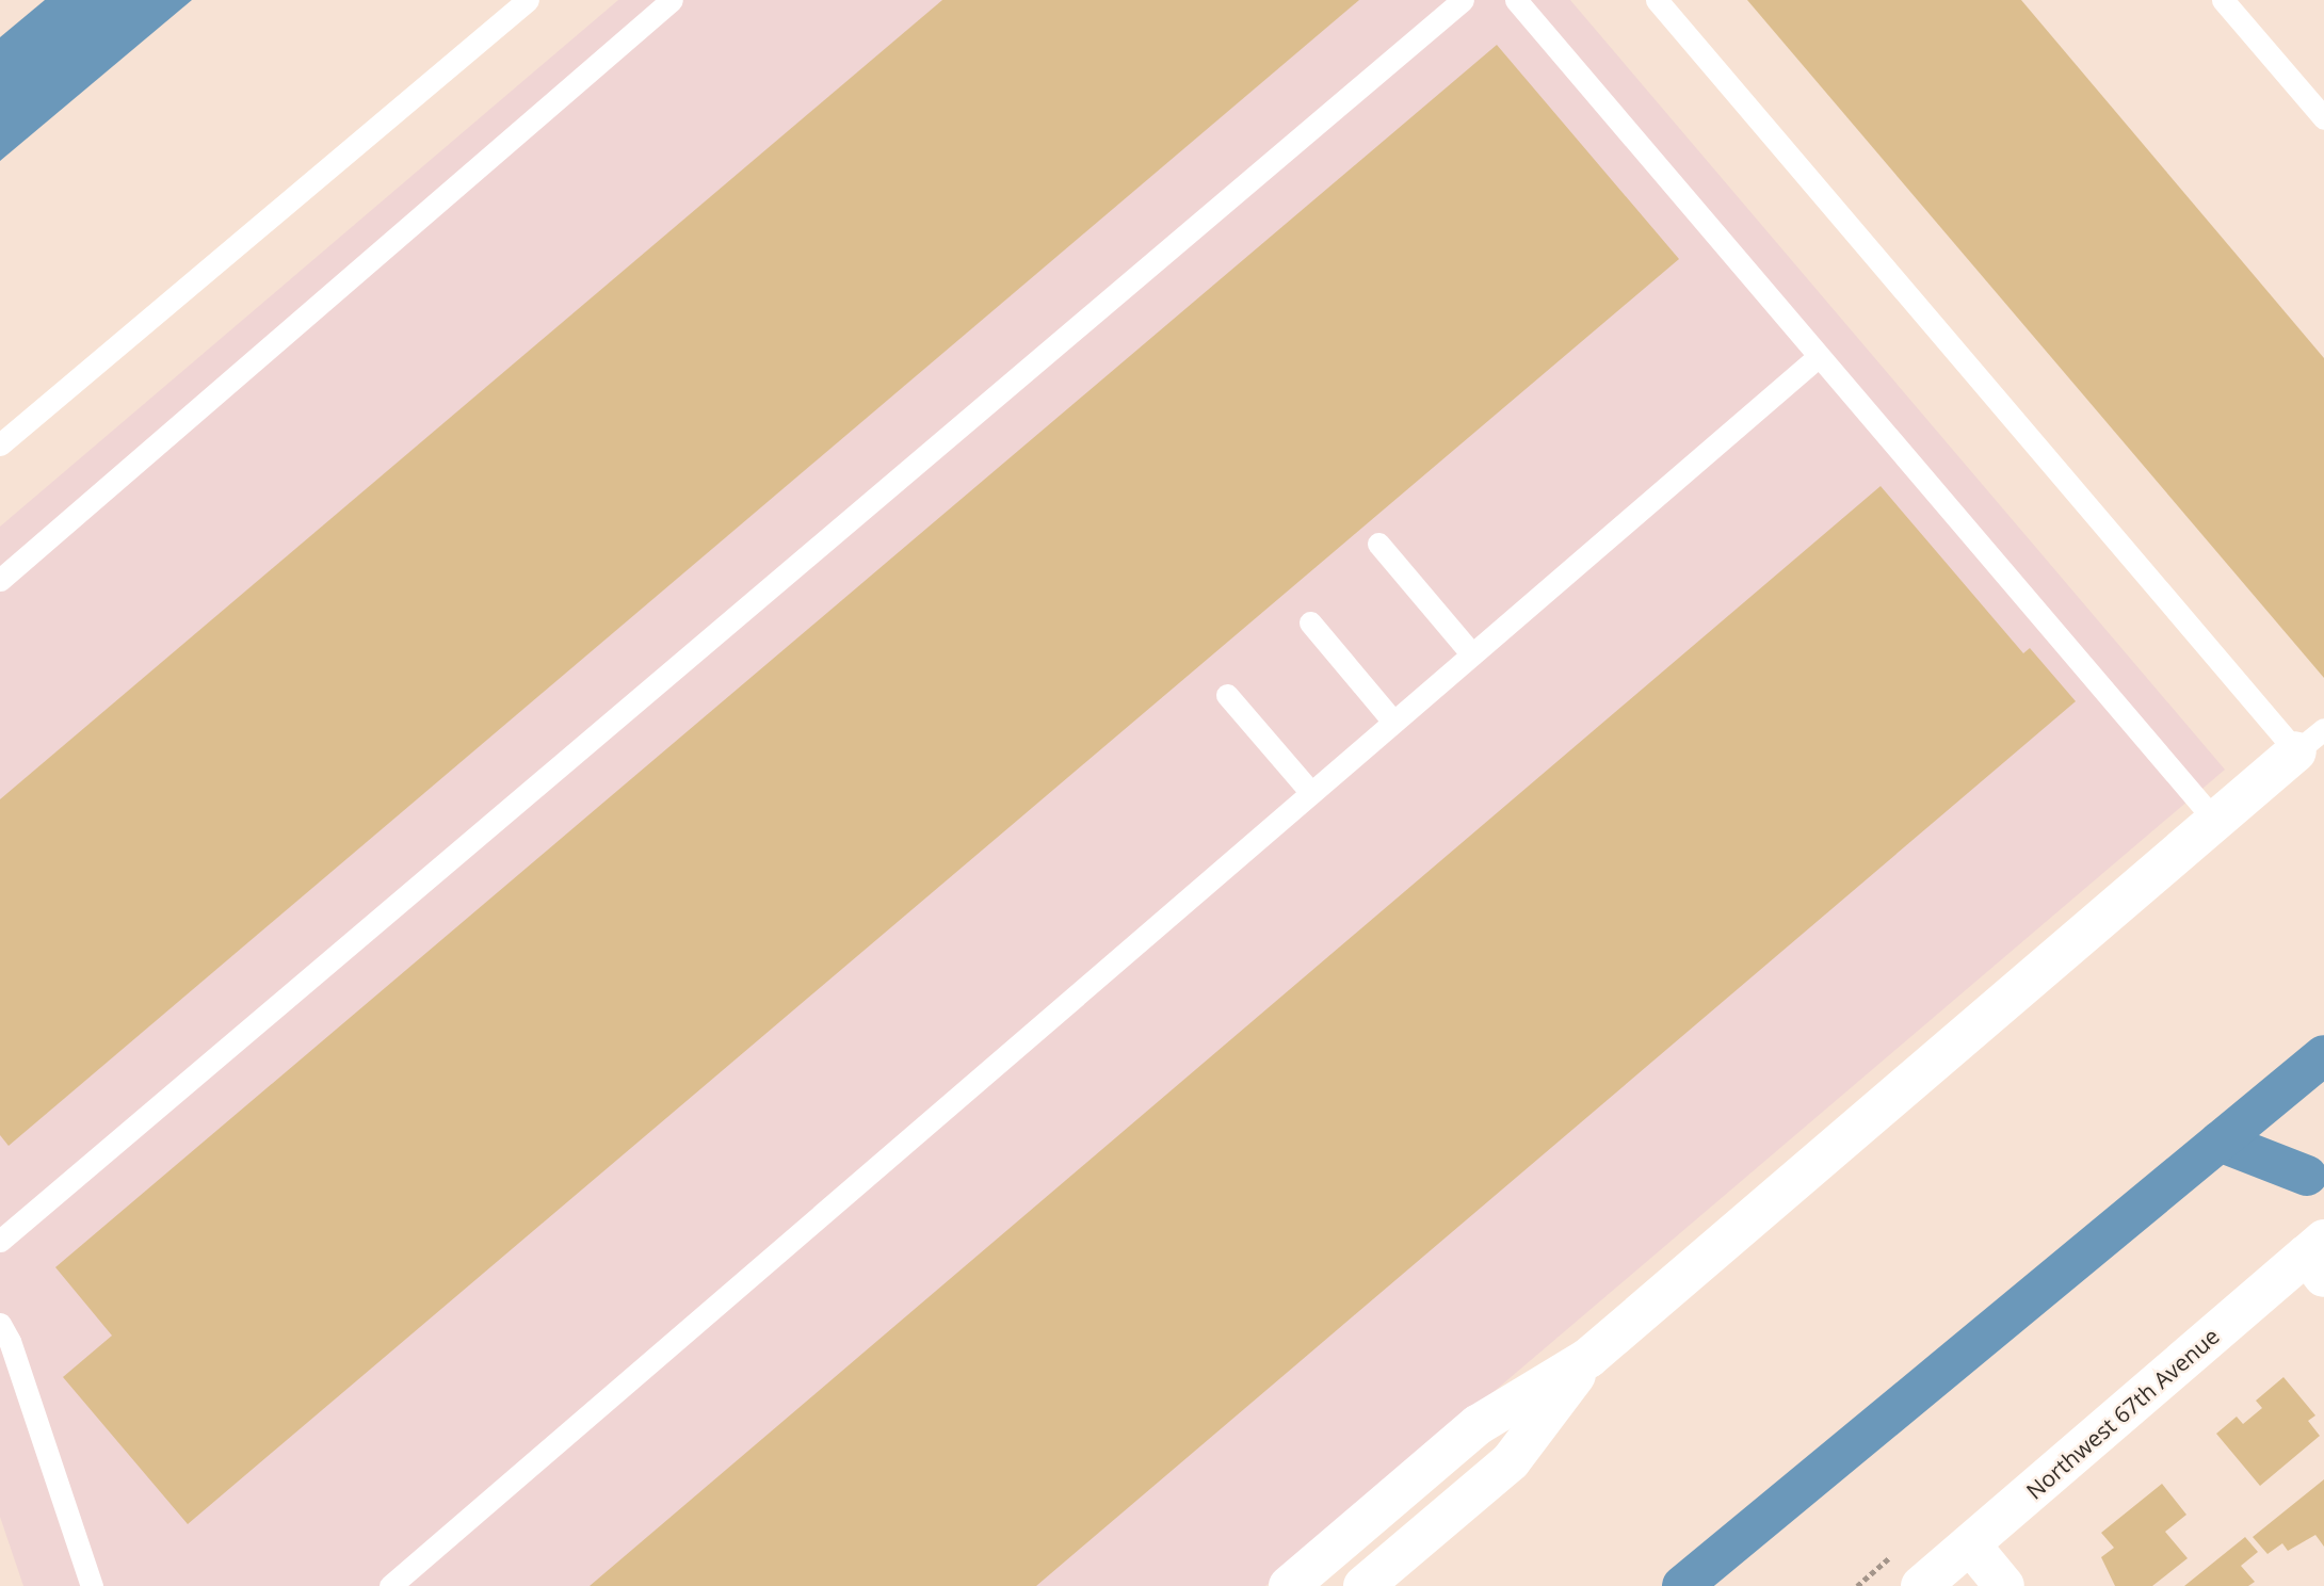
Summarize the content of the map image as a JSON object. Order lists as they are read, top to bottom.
{
  "streets": {
    "street": ["Northwest 67th Avenue"]
  }
}
